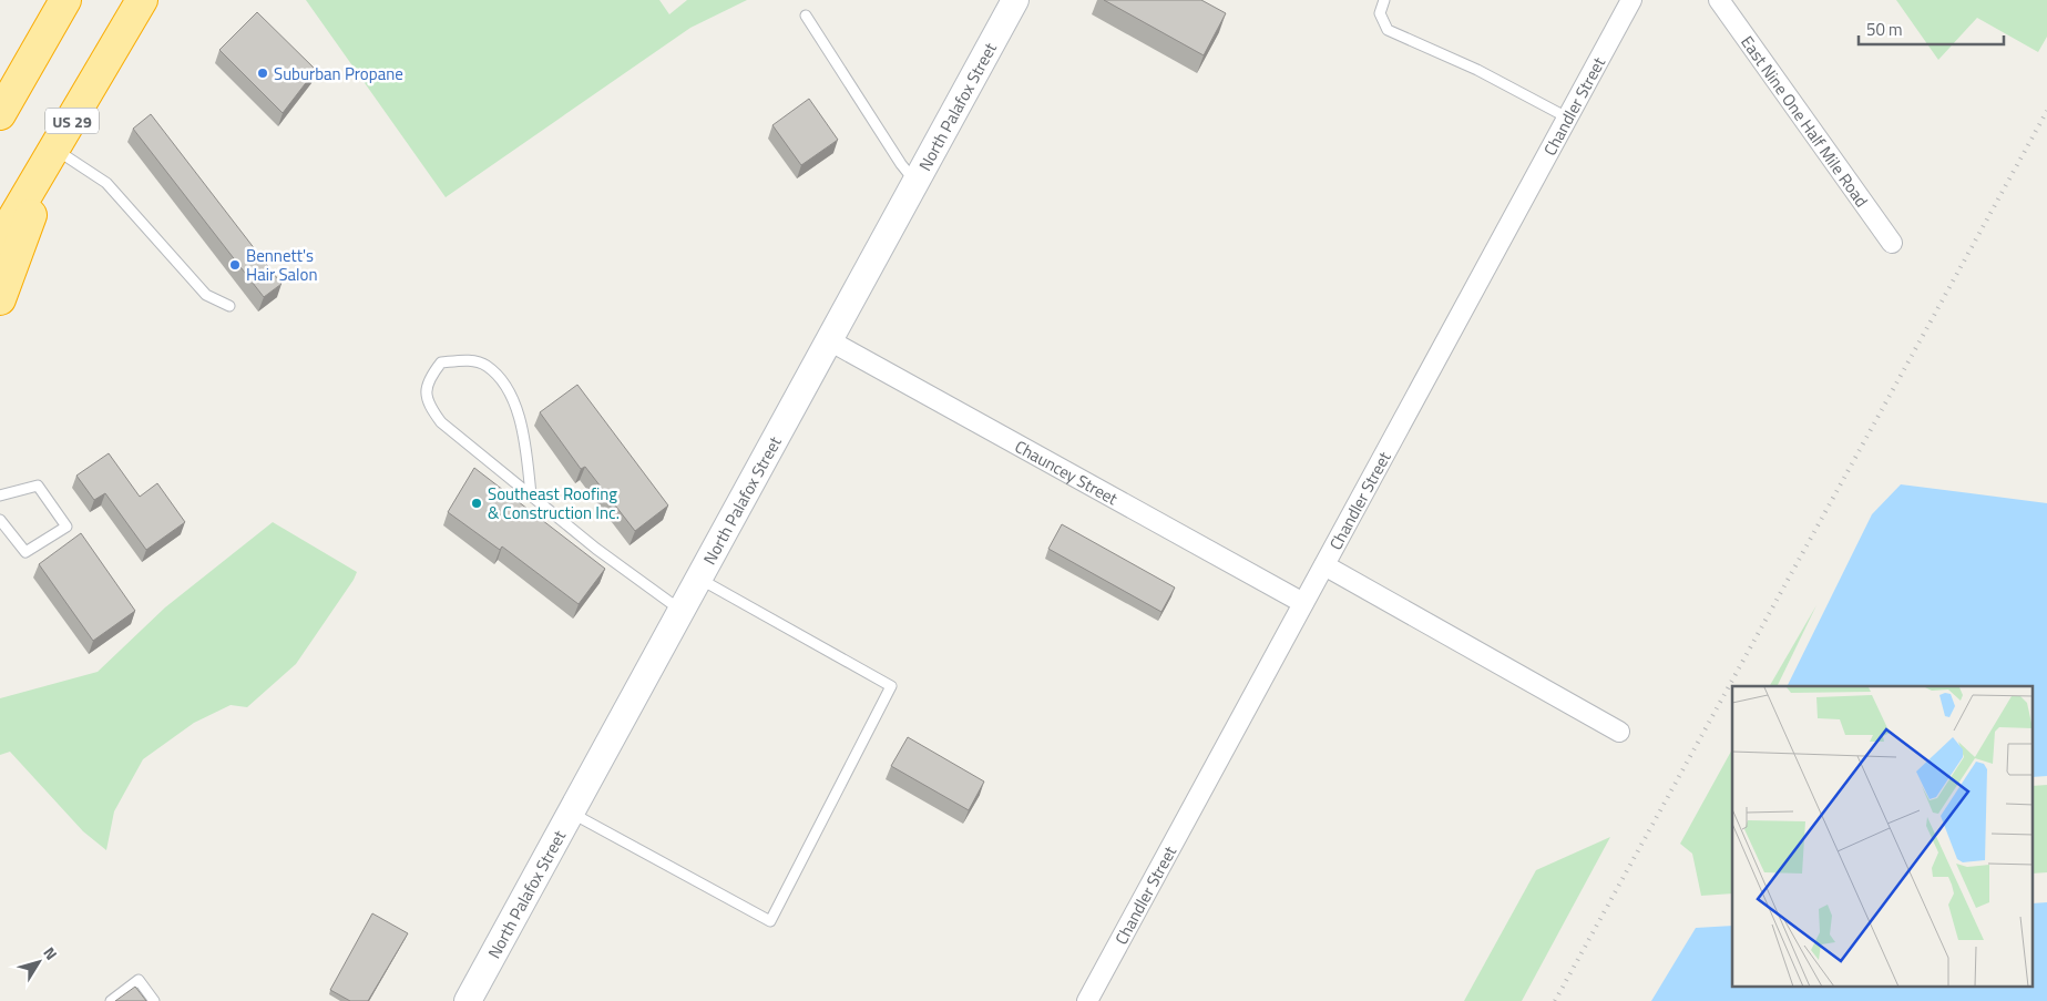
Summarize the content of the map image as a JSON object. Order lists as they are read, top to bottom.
{
  "streets": {
    "highway": ["US 29"],
    "main road": ["North Palafox Street"],
    "street": ["Chandler Street", "East Nine One Half Mile Road", "Chauncey Street"]
  },
  "crossings": [
    ["North Palafox Street", "Chauncey Street"],
    ["Chandler Street", "Chauncey Street"]
  ],
  "places": ["Suburban Propane", "Bennett's Hair Salon", "Southeast Roofing & Construction Inc."],
  "scale_bar": "50 m",
  "north": "top right"
}
